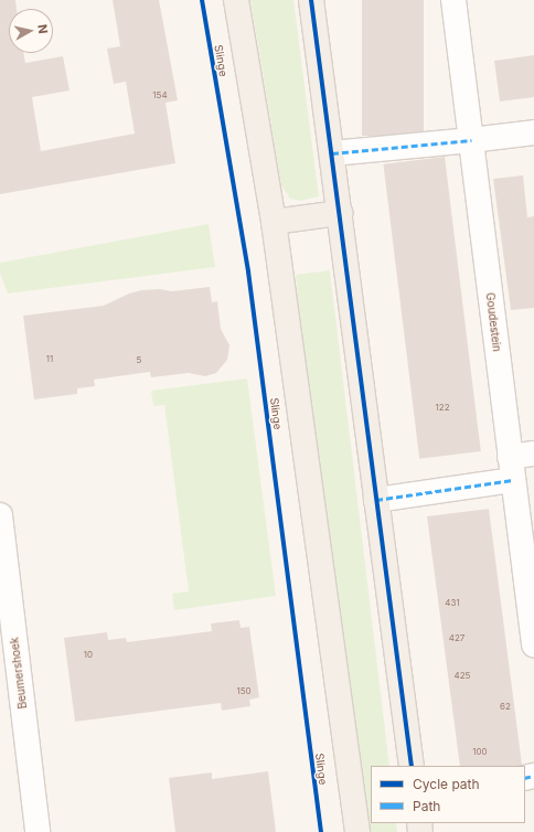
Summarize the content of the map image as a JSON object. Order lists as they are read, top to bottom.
{
  "streets": {
    "street": ["Goudestein", "Beumershoek"],
    "cycle path": ["Slinge"]
  },
  "house_numbers": [
    "154",
    "11",
    "5",
    "122",
    "431",
    "427",
    "10",
    "425",
    "150",
    "62",
    "100"
  ],
  "legend": ["Cycle path", "Path"],
  "north": "right"
}
